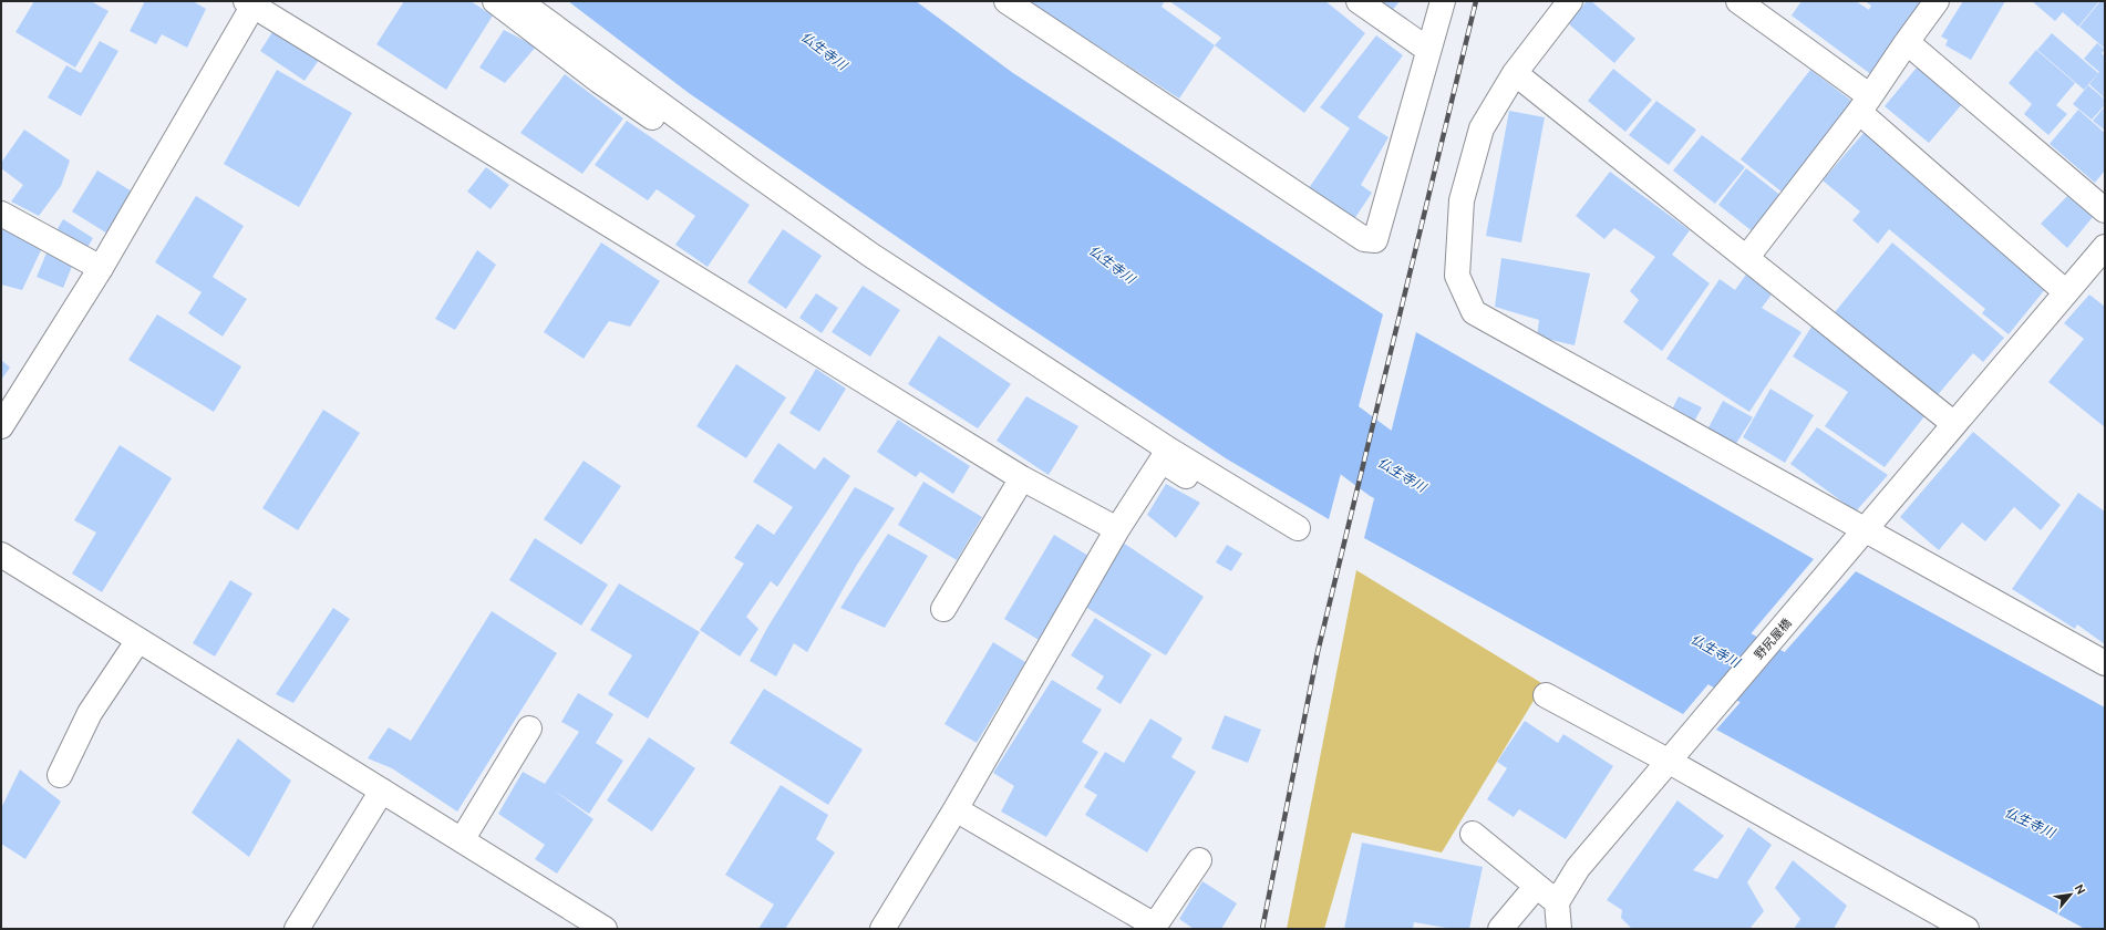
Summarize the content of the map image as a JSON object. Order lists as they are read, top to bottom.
{
  "streets": {
    "street": ["野尻屋橋"]
  },
  "water": ["仏生寺川"],
  "north": "top right"
}
